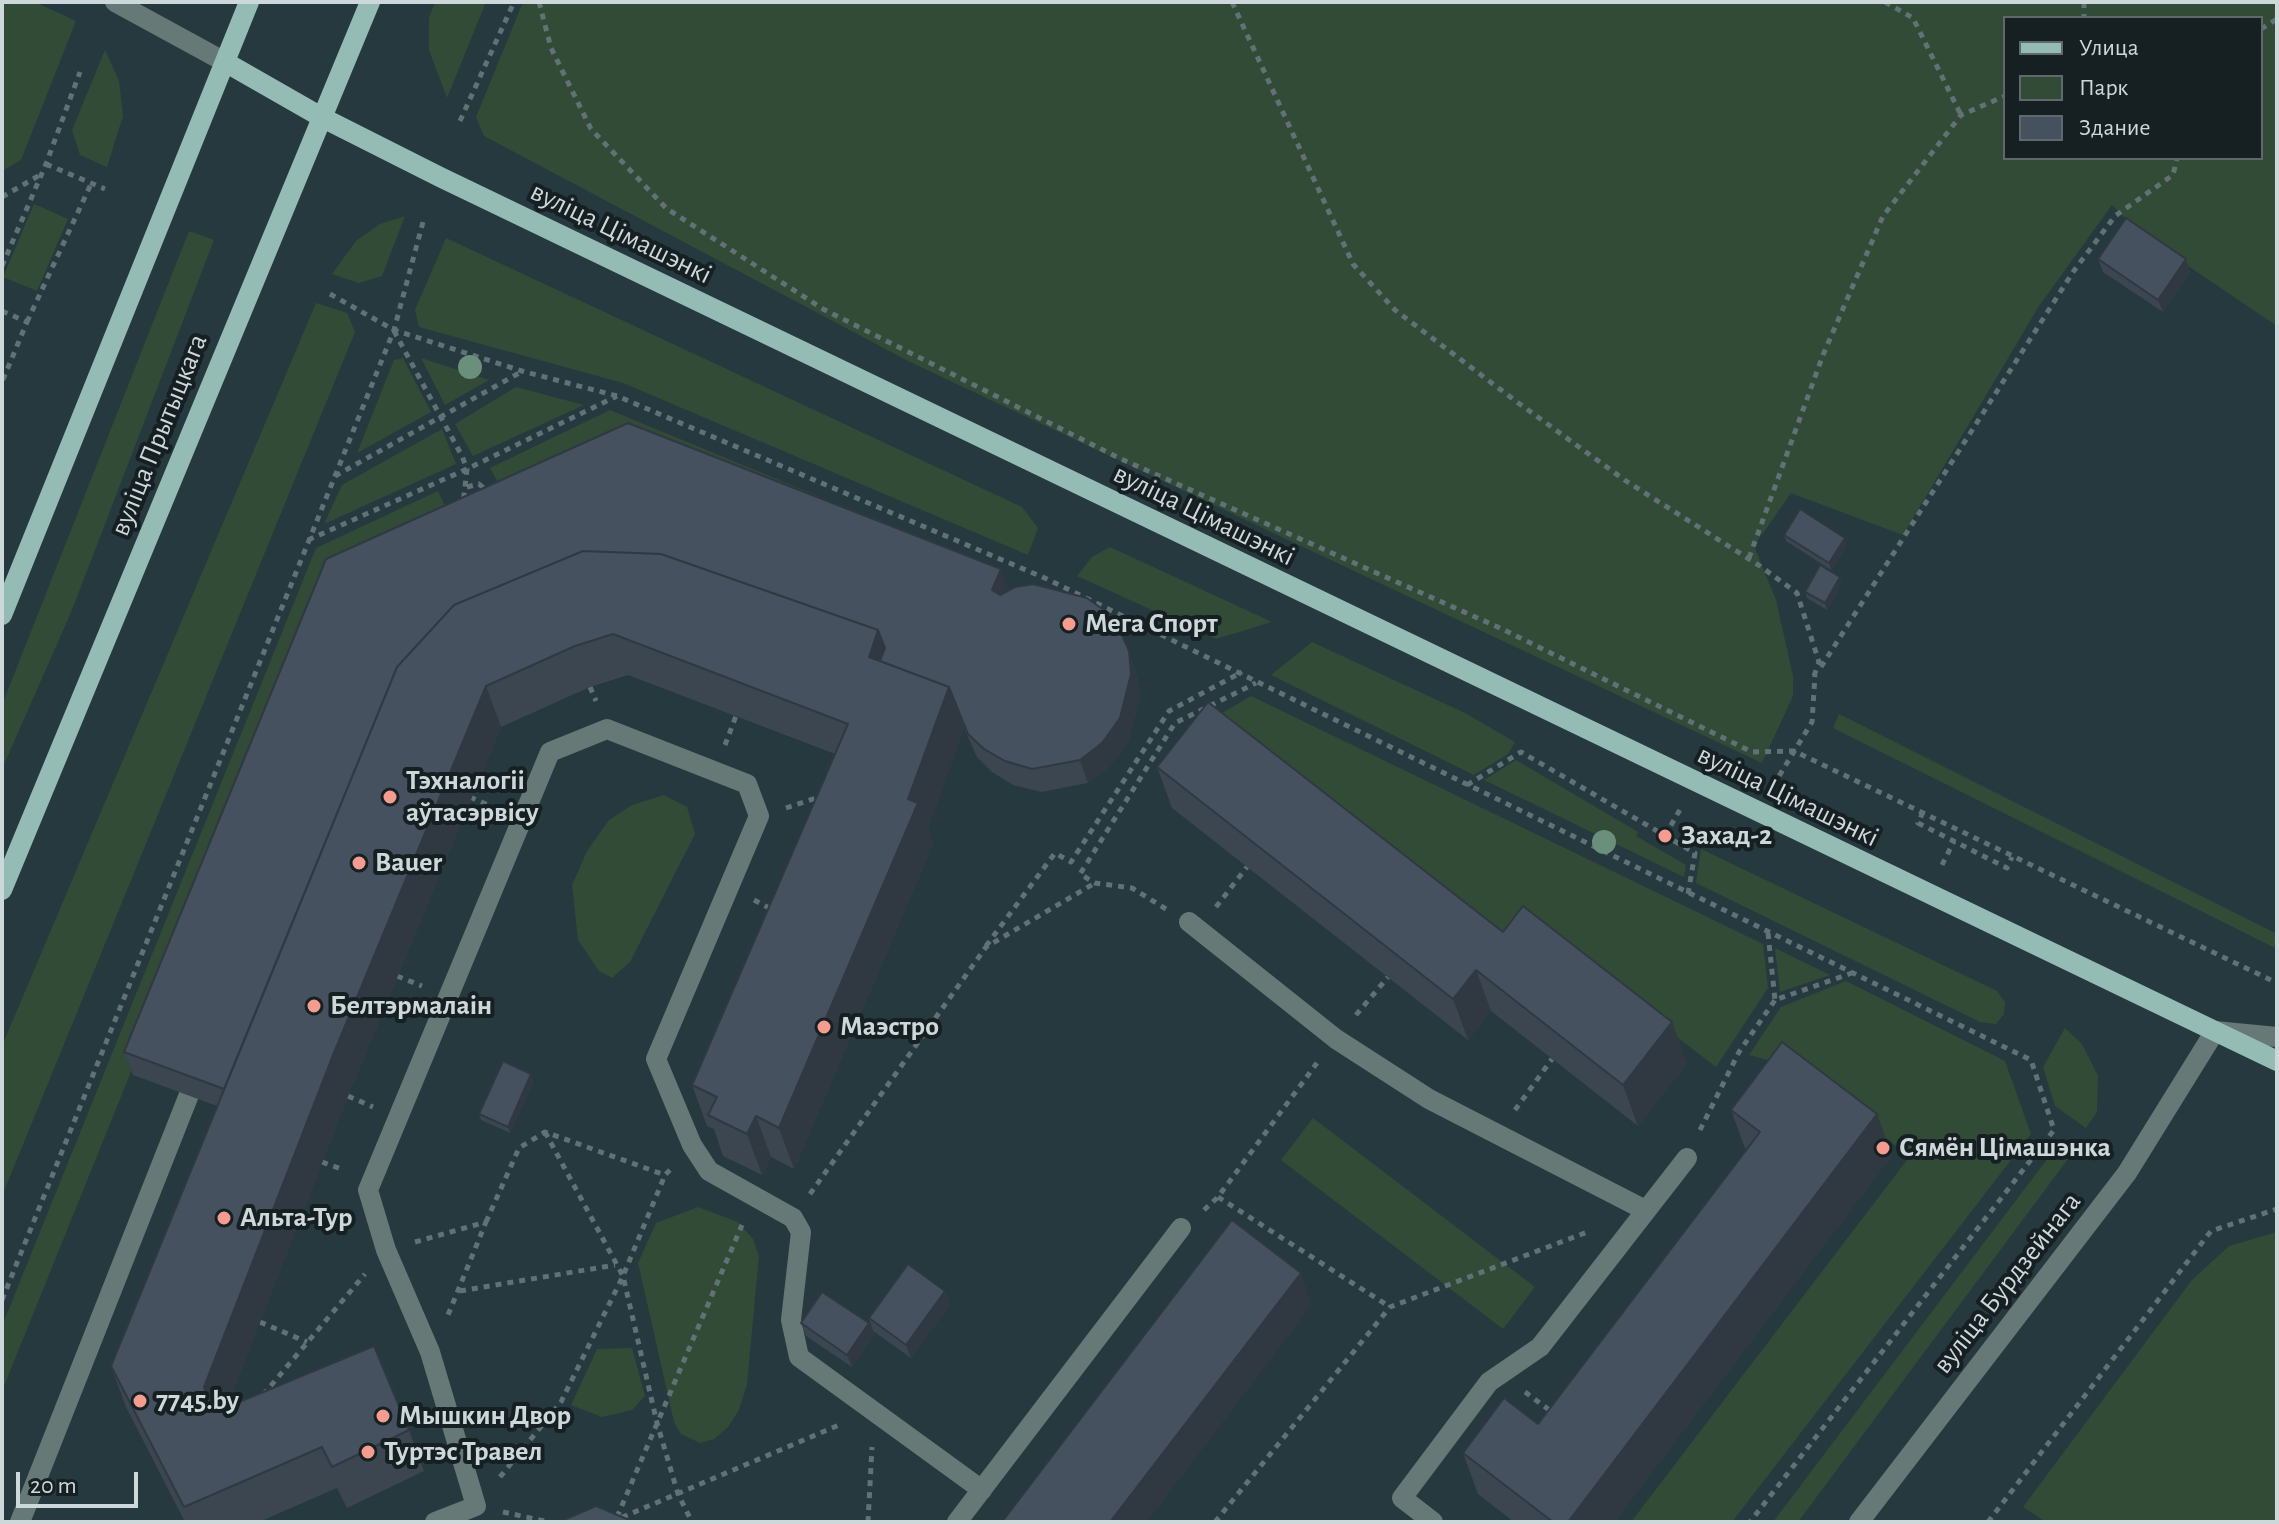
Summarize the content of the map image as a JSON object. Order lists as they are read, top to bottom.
{
  "streets": {
    "main road": ["вуліца Цімашэнкі", "вуліца Прытыцкага"],
    "street": ["вуліца Бурдзейнага"]
  },
  "crossings": [
    ["вуліца Цімашэнкі", "вуліца Прытыцкага"],
    ["вуліца Цімашэнкі", "вуліца Бурдзейнага"]
  ],
  "places": [
    "Мега Спорт",
    "Тэхналогіі аўтасэрвісу",
    "Захад-2",
    "Bauer",
    "Белтэрмалаін",
    "Маэстро",
    "Сямён Цімашэнка",
    "Альта-Тур",
    "7745.by",
    "Мышкин Двор",
    "Туртэс Травел"
  ],
  "legend": ["Улица", "Парк", "Здание"],
  "scale_bar": "20 m"
}
